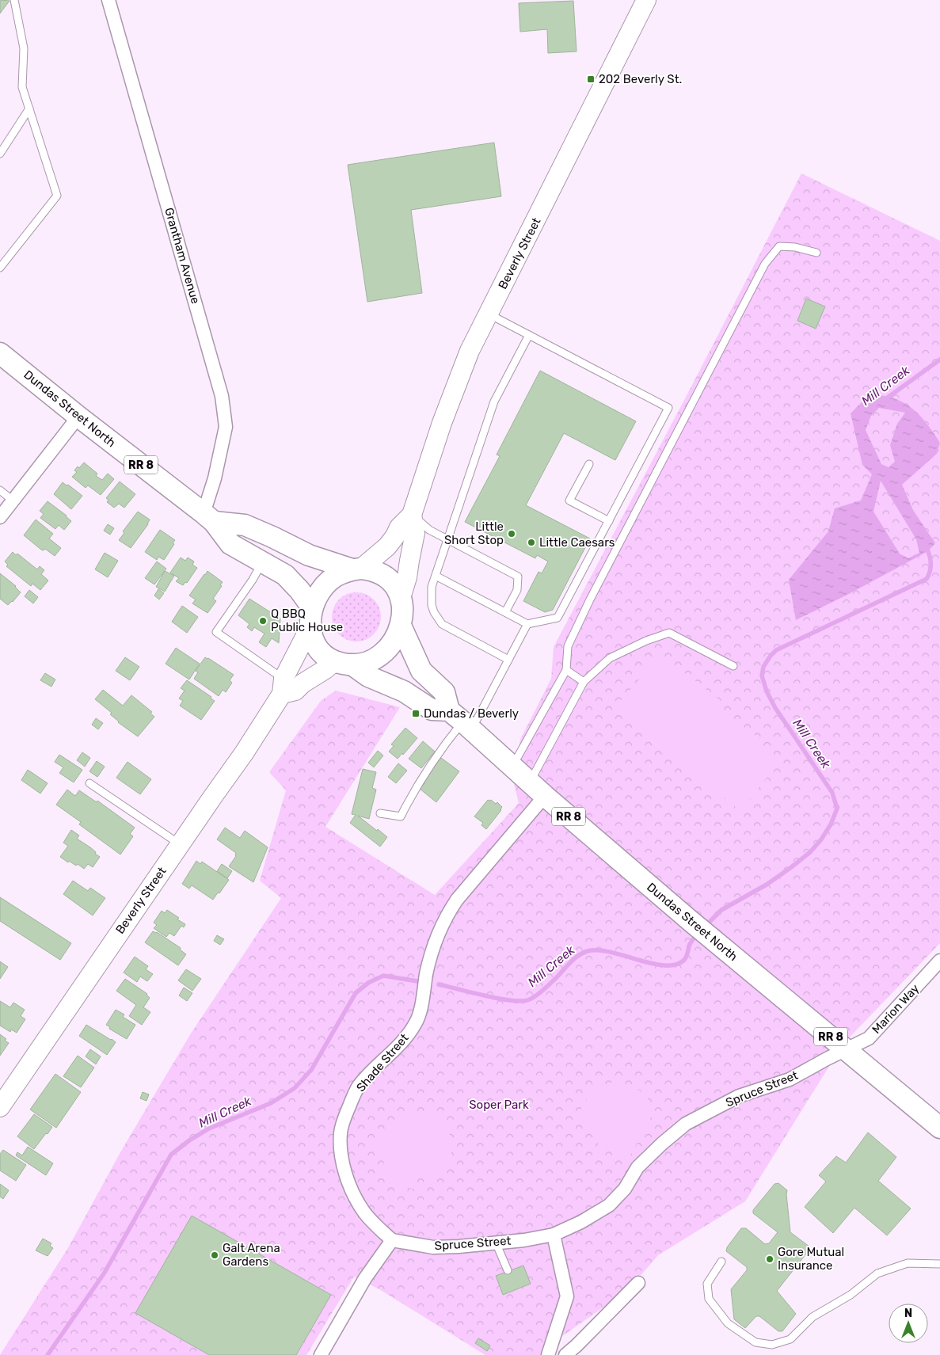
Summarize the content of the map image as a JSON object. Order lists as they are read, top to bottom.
{
  "streets": {
    "main road": ["Beverly Street", "Dundas Street North", "RR 8"],
    "street": [
      "Grantham Avenue",
      "Marion Way",
      "Shade Street",
      "Spruce Street"
    ]
  },
  "crossings": [
    ["Beverly Street", "Dundas Street North"],
    ["Grantham Avenue", "Dundas Street North"],
    ["Dundas Street North", "Marion Way"],
    ["Dundas Street North", "Shade Street"],
    ["Dundas Street North", "Spruce Street"],
    ["Marion Way", "Spruce Street"],
    ["Shade Street", "Spruce Street"]
  ],
  "water": ["Mill Creek"],
  "parks": ["Soper Park"],
  "places": {
    "transit": ["202 Beverly St.", "Dundas / Beverly"],
    "other": [
      "Little Short Stop",
      "Little Caesars",
      "Q BBQ Public House",
      "Galt Arena Gardens",
      "Gore Mutual Insurance"
    ]
  },
  "north": "top"
}
